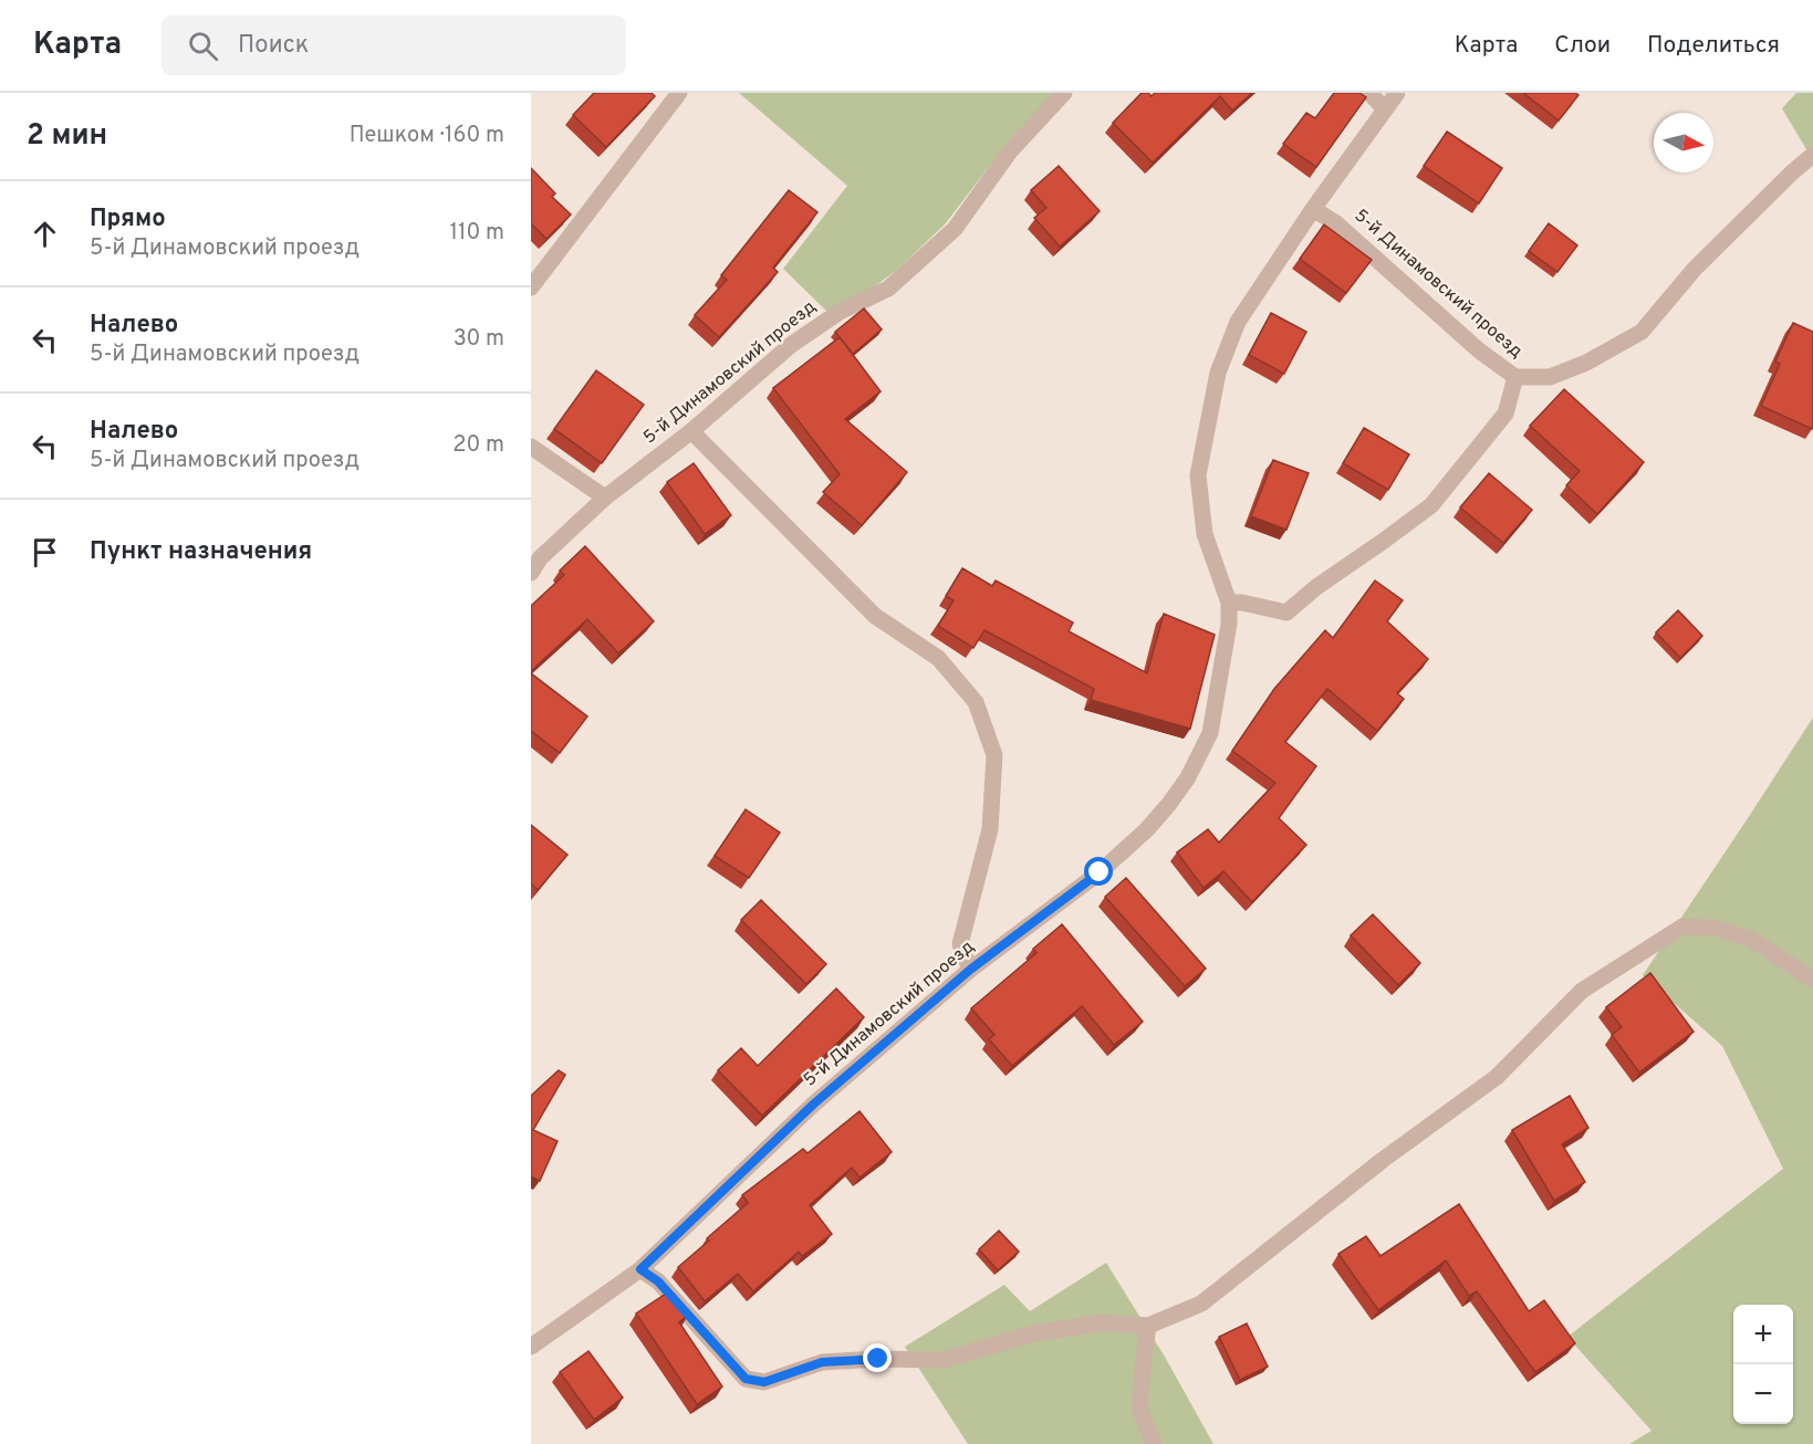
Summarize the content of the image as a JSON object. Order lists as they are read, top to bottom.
{
  "streets": {
    "street": ["5-й Динамовский проезд"]
  },
  "north": "right",
  "page": {
    "header": "Карта",
    "search": "Поиск",
    "nav": ["Карта", "Слои", "Поделиться"],
    "heading": ["2 мин", "Пешком · 160 m"],
    "list": [
      ["Прямо", "5-й Динамовский проезд", "110 m"],
      ["Налево", "5-й Динамовский проезд", "30 m"],
      ["Налево", "5-й Динамовский проезд", "20 m"],
      "Пункт назначения"
    ],
    "map_buttons": ["+", "−"]
  }
}
